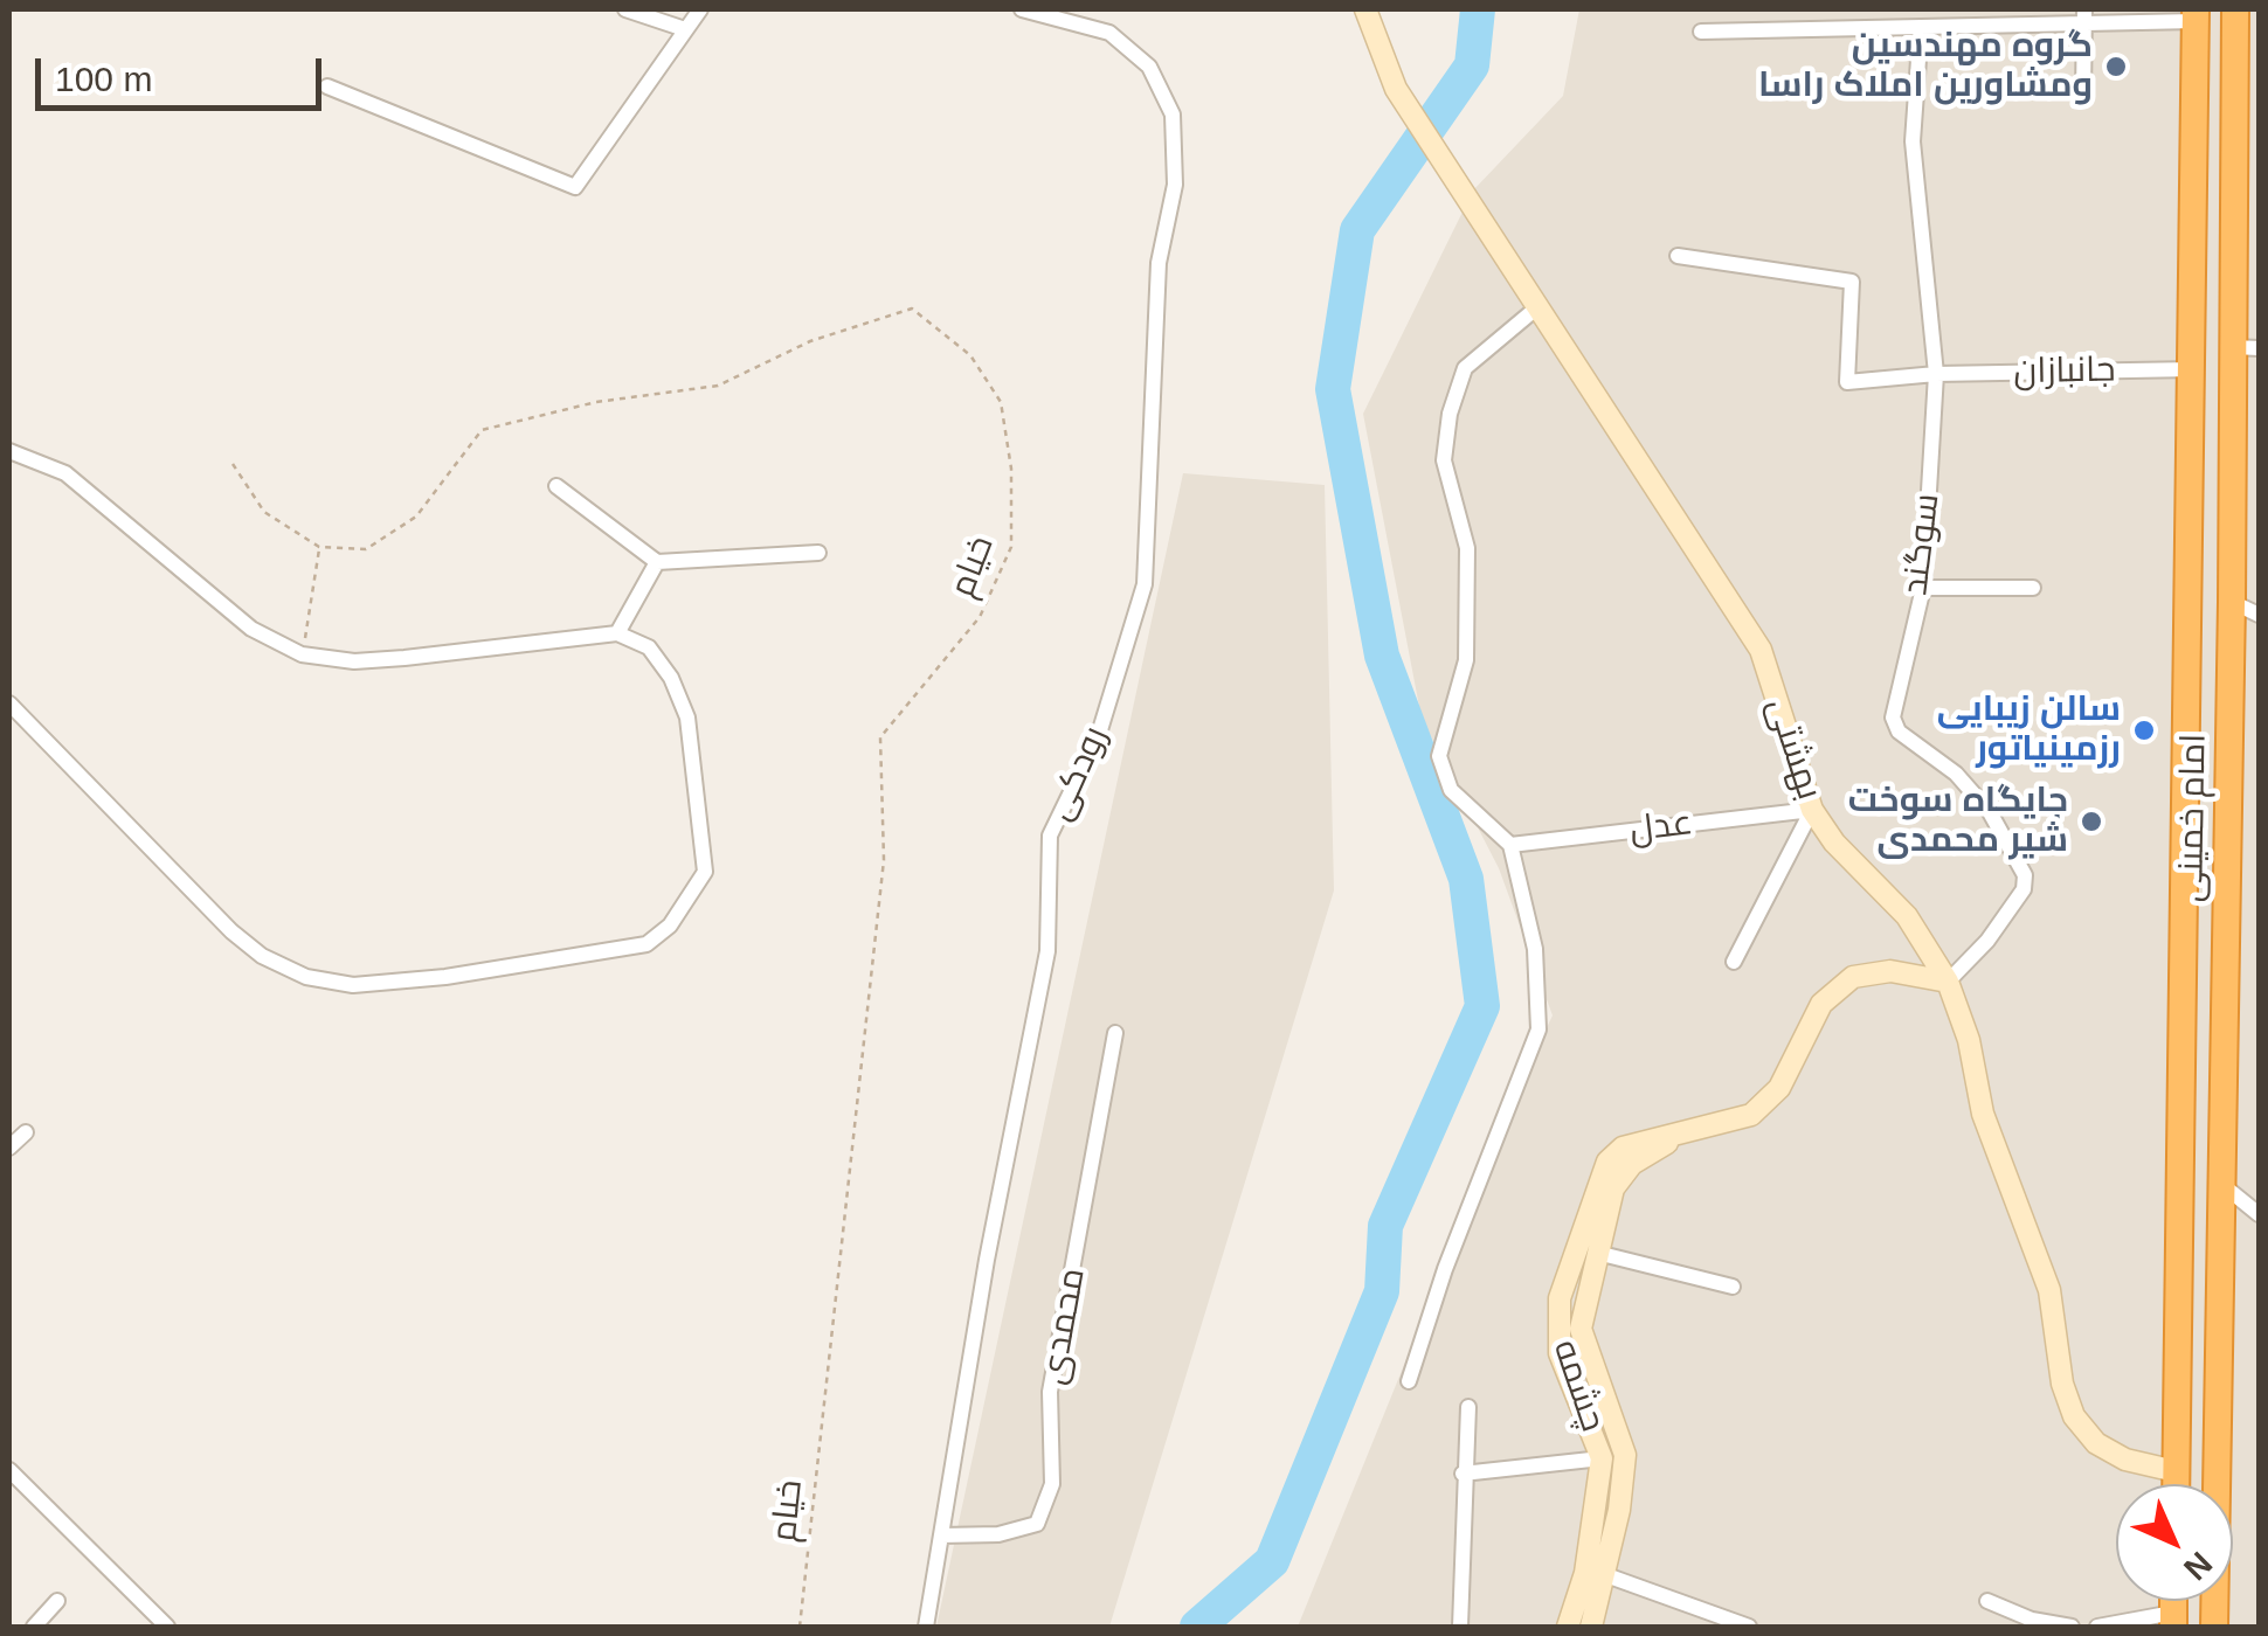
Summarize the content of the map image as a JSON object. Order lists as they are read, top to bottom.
{
  "streets": {
    "highway": ["امام خمینی"],
    "street": [
      "جانبازان",
      "سوگند",
      "بهشتی",
      "رودکی",
      "عدل",
      "محمدی",
      "چشمه"
    ],
    "path": ["خیام"]
  },
  "crossings": [
    ["جانبازان", "سوگند"],
    ["جانبازان", "امام خمینی"],
    ["سوگند", "بهشتی"],
    ["سوگند", "چشمه"],
    ["بهشتی", "امام خمینی"],
    ["بهشتی", "عدل"],
    ["بهشتی", "چشمه"],
    ["رودکی", "محمدی"]
  ],
  "places": ["گروه مهندسین ومشاورین املاک راسا", "سالن زیبایی رزمینیاتور", "جایگاه سوخت شیر محمدی"],
  "scale_bar": "100 m",
  "north": "bottom right"
}
